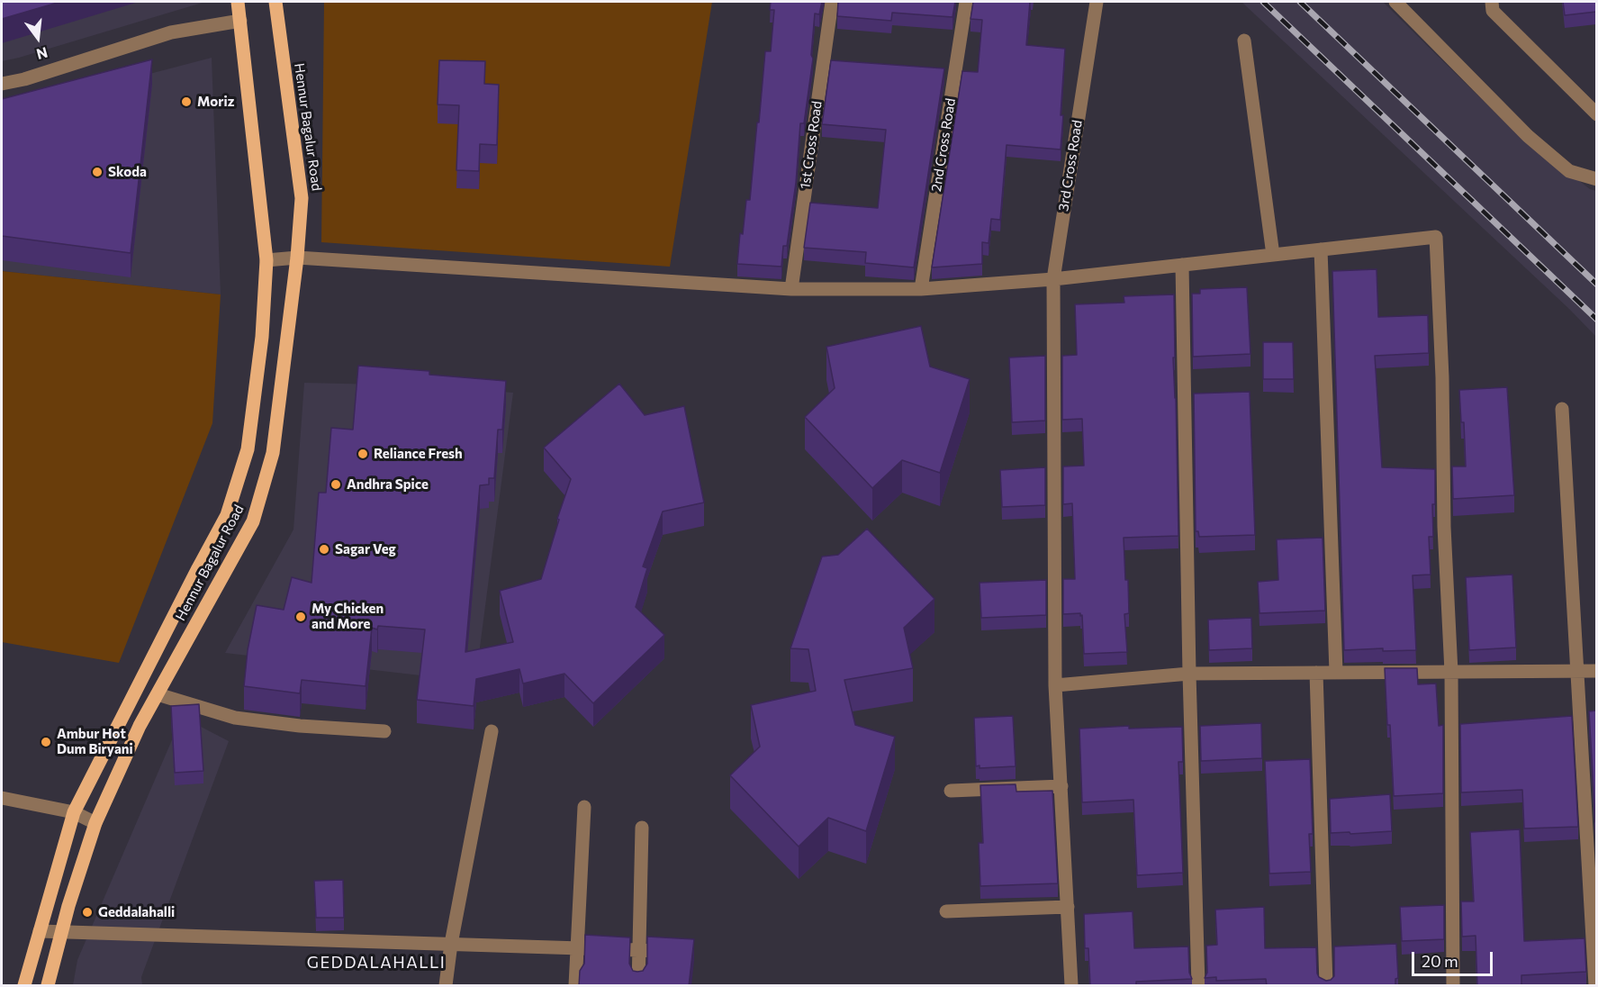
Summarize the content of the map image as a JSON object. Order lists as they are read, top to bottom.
{
  "streets": {
    "main road": ["Hennur Bagalur Road"],
    "street": ["1st Cross Road", "2nd Cross Road", "3rd Cross Road"]
  },
  "districts": ["GEDDALAHALLI"],
  "places": [
    "Moriz",
    "Skoda",
    "Reliance Fresh",
    "Andhra Spice",
    "Sagar Veg",
    "My Chicken and More",
    "Ambur Hot Dum Biryani",
    "Geddalahalli"
  ],
  "scale_bar": "20 m",
  "north": "bottom"
}
